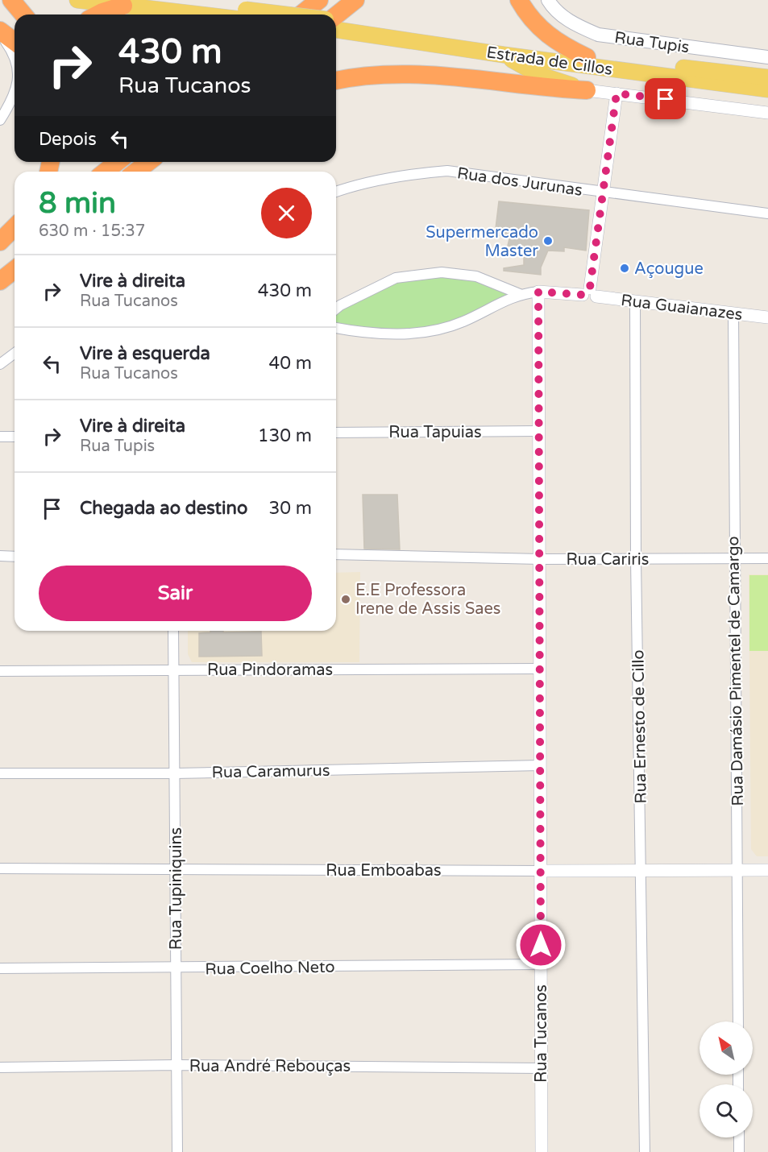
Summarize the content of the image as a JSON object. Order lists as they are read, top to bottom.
{
  "streets": {
    "main road": ["Rua Tupis", "Estrada de Cillos"],
    "street": [
      "Rua dos Jurunas",
      "Rua Guaianazes",
      "Rua Tapuias",
      "Rua Cariris",
      "Rua Pindoramas",
      "Rua Damásio Pimentel de Camargo",
      "Rua Ernesto de Cillo",
      "Rua Caramurus",
      "Rua Emboabas",
      "Rua Tupiniquins",
      "Rua Coelho Neto",
      "Rua Tucanos",
      "Rua André Rebouças"
    ]
  },
  "crossings": [
    ["Rua Guaianazes", "Rua Damásio Pimentel de Camargo"],
    ["Rua Guaianazes", "Rua Ernesto de Cillo"],
    ["Rua Tapuias", "Rua Tucanos"],
    ["Rua Cariris", "Rua Damásio Pimentel de Camargo"],
    ["Rua Cariris", "Rua Ernesto de Cillo"],
    ["Rua Cariris", "Rua Tucanos"],
    ["Rua Pindoramas", "Rua Tupiniquins"],
    ["Rua Pindoramas", "Rua Tucanos"],
    ["Rua Damásio Pimentel de Camargo", "Rua Emboabas"],
    ["Rua Ernesto de Cillo", "Rua Emboabas"],
    ["Rua Caramurus", "Rua Tupiniquins"],
    ["Rua Caramurus", "Rua Tucanos"],
    ["Rua Emboabas", "Rua Tupiniquins"],
    ["Rua Emboabas", "Rua Tucanos"],
    ["Rua Tupiniquins", "Rua Coelho Neto"],
    ["Rua Tupiniquins", "Rua André Rebouças"],
    ["Rua Coelho Neto", "Rua Tucanos"],
    ["Rua Tucanos", "Rua André Rebouças"]
  ],
  "places": ["Supermercado Master", "Açougue", "E.E Professora Irene de Assis Saes"],
  "north": "top left",
  "page": {
    "turn": ["430 m", "Rua Tucanos"],
    "then": "Depois",
    "heading": ["8 min", "630 m · 15:37"],
    "list": [
      {
        "name": "Vire à direita",
        "note": "Rua Tucanos",
        "value": "430 m"
      },
      {
        "name": "Vire à esquerda",
        "note": "Rua Tucanos",
        "value": "40 m"
      },
      {
        "name": "Vire à direita",
        "note": "Rua Tupis",
        "value": "130 m"
      },
      {
        "name": "Chegada ao destino",
        "value": "30 m"
      }
    ],
    "buttons": "Sair"
  }
}
